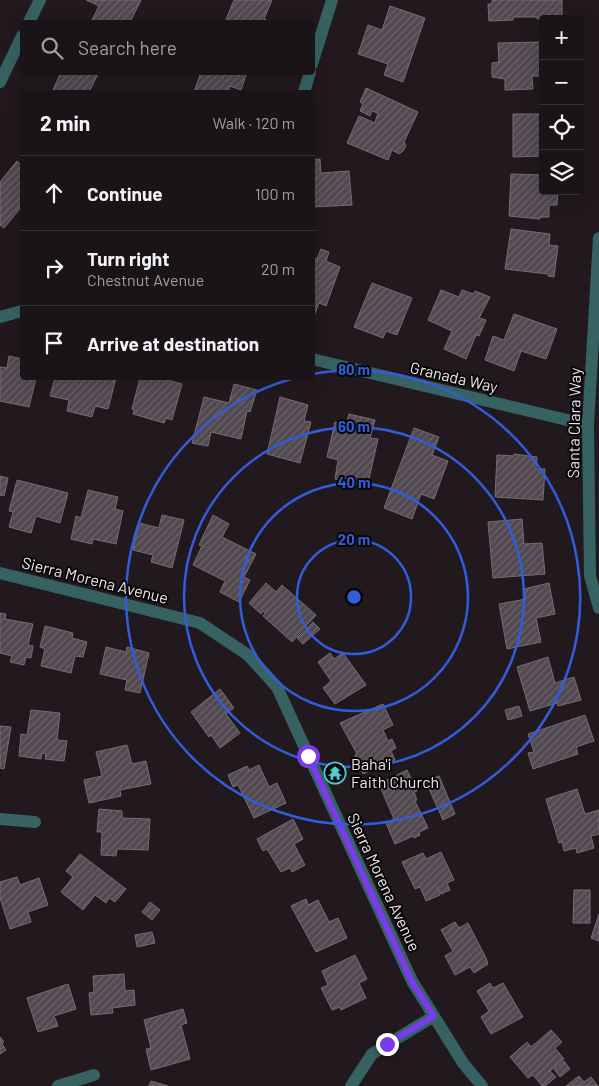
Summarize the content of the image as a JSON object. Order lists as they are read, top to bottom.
{
  "streets": {
    "street": ["Granada Way", "Santa Clara Way", "Sierra Morena Avenue"]
  },
  "crossings": [
    ["Granada Way", "Santa Clara Way"]
  ],
  "places": {
    "temple": ["Baha'i Faith Church"]
  },
  "page": {
    "map_buttons": ["+", "−"],
    "search": "Search here",
    "heading": ["2 min", "Walk · 120 m"],
    "list": [
      ["Continue", "100 m"],
      ["Turn right", "Chestnut Avenue", "20 m"],
      "Arrive at destination"
    ]
  },
  "rings": [
    "80 m",
    "60 m",
    "40 m",
    "20 m"
  ]
}
